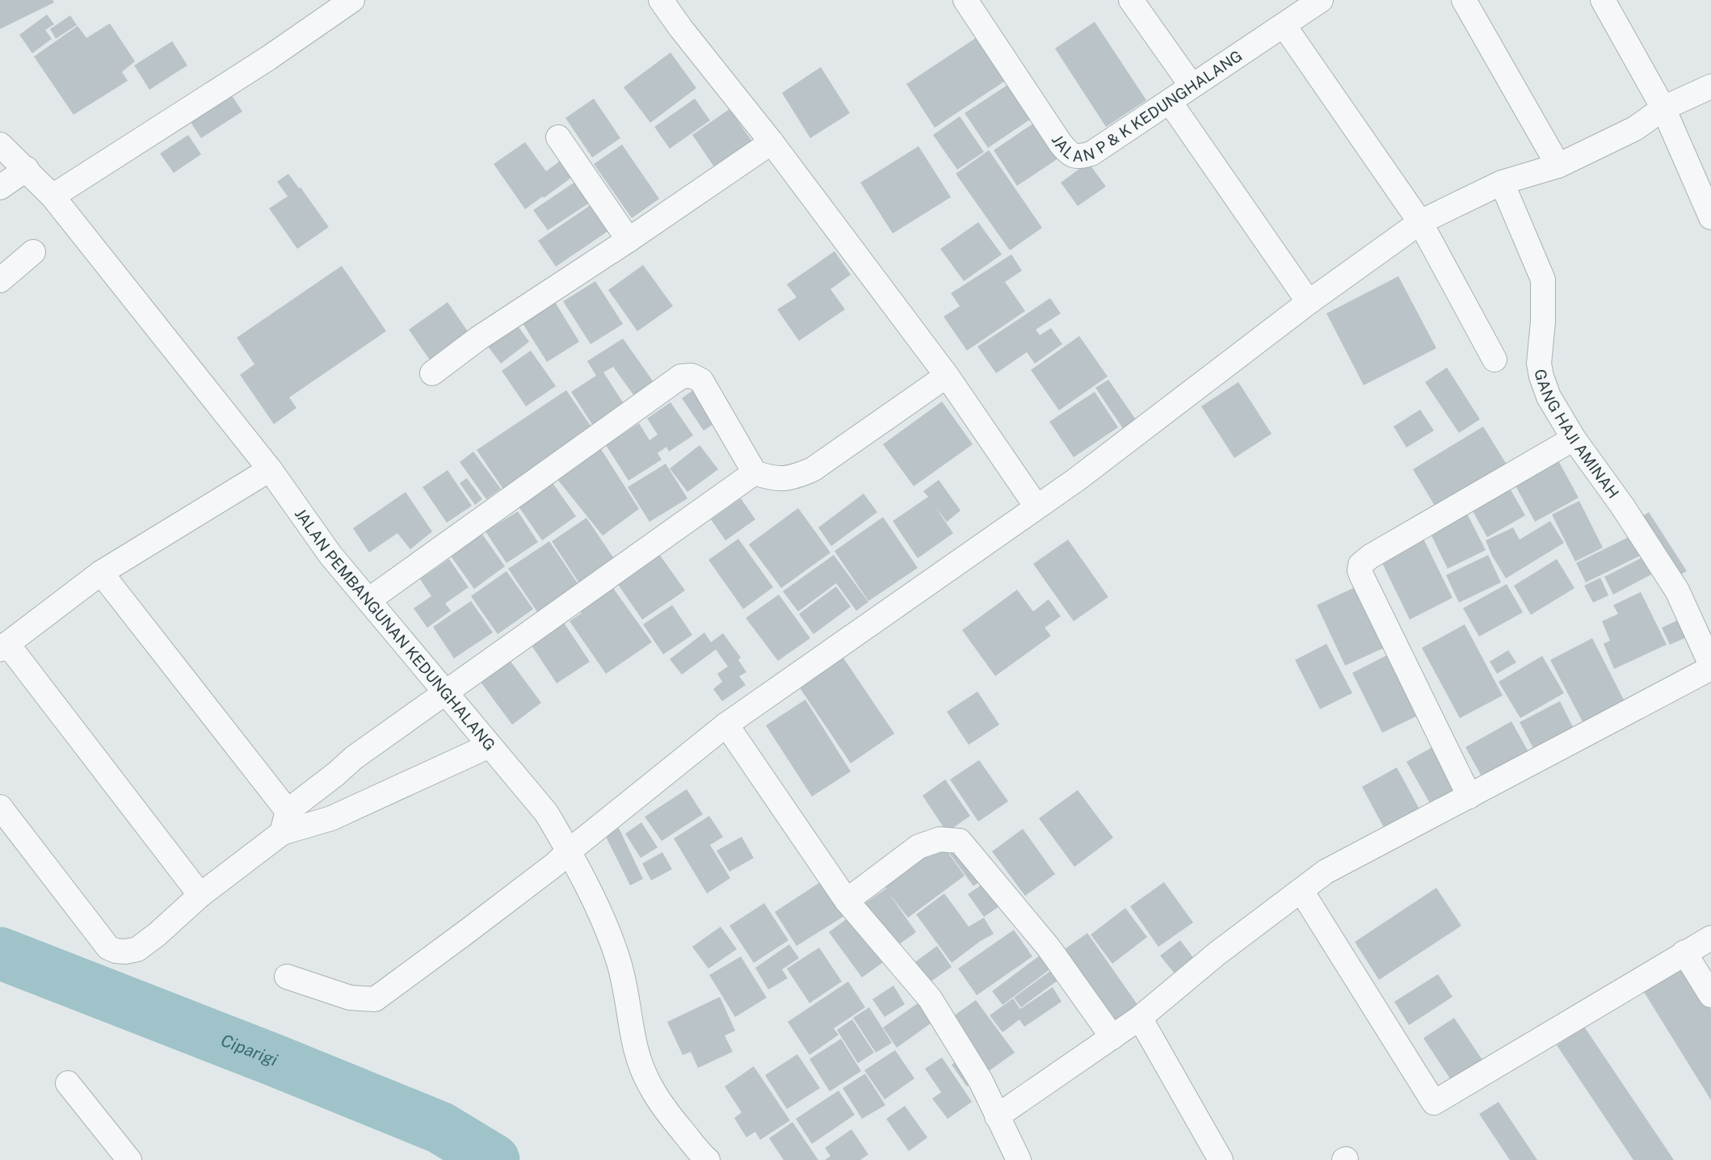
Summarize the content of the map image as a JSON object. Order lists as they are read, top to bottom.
{
  "streets": {
    "street": ["JALAN P & K KEDUNGHALANG", "GANG HAJI AMINAH", "JALAN PEMBANGUNAN KEDUNGHALANG"]
  },
  "water": ["Ciparigi"]
}
